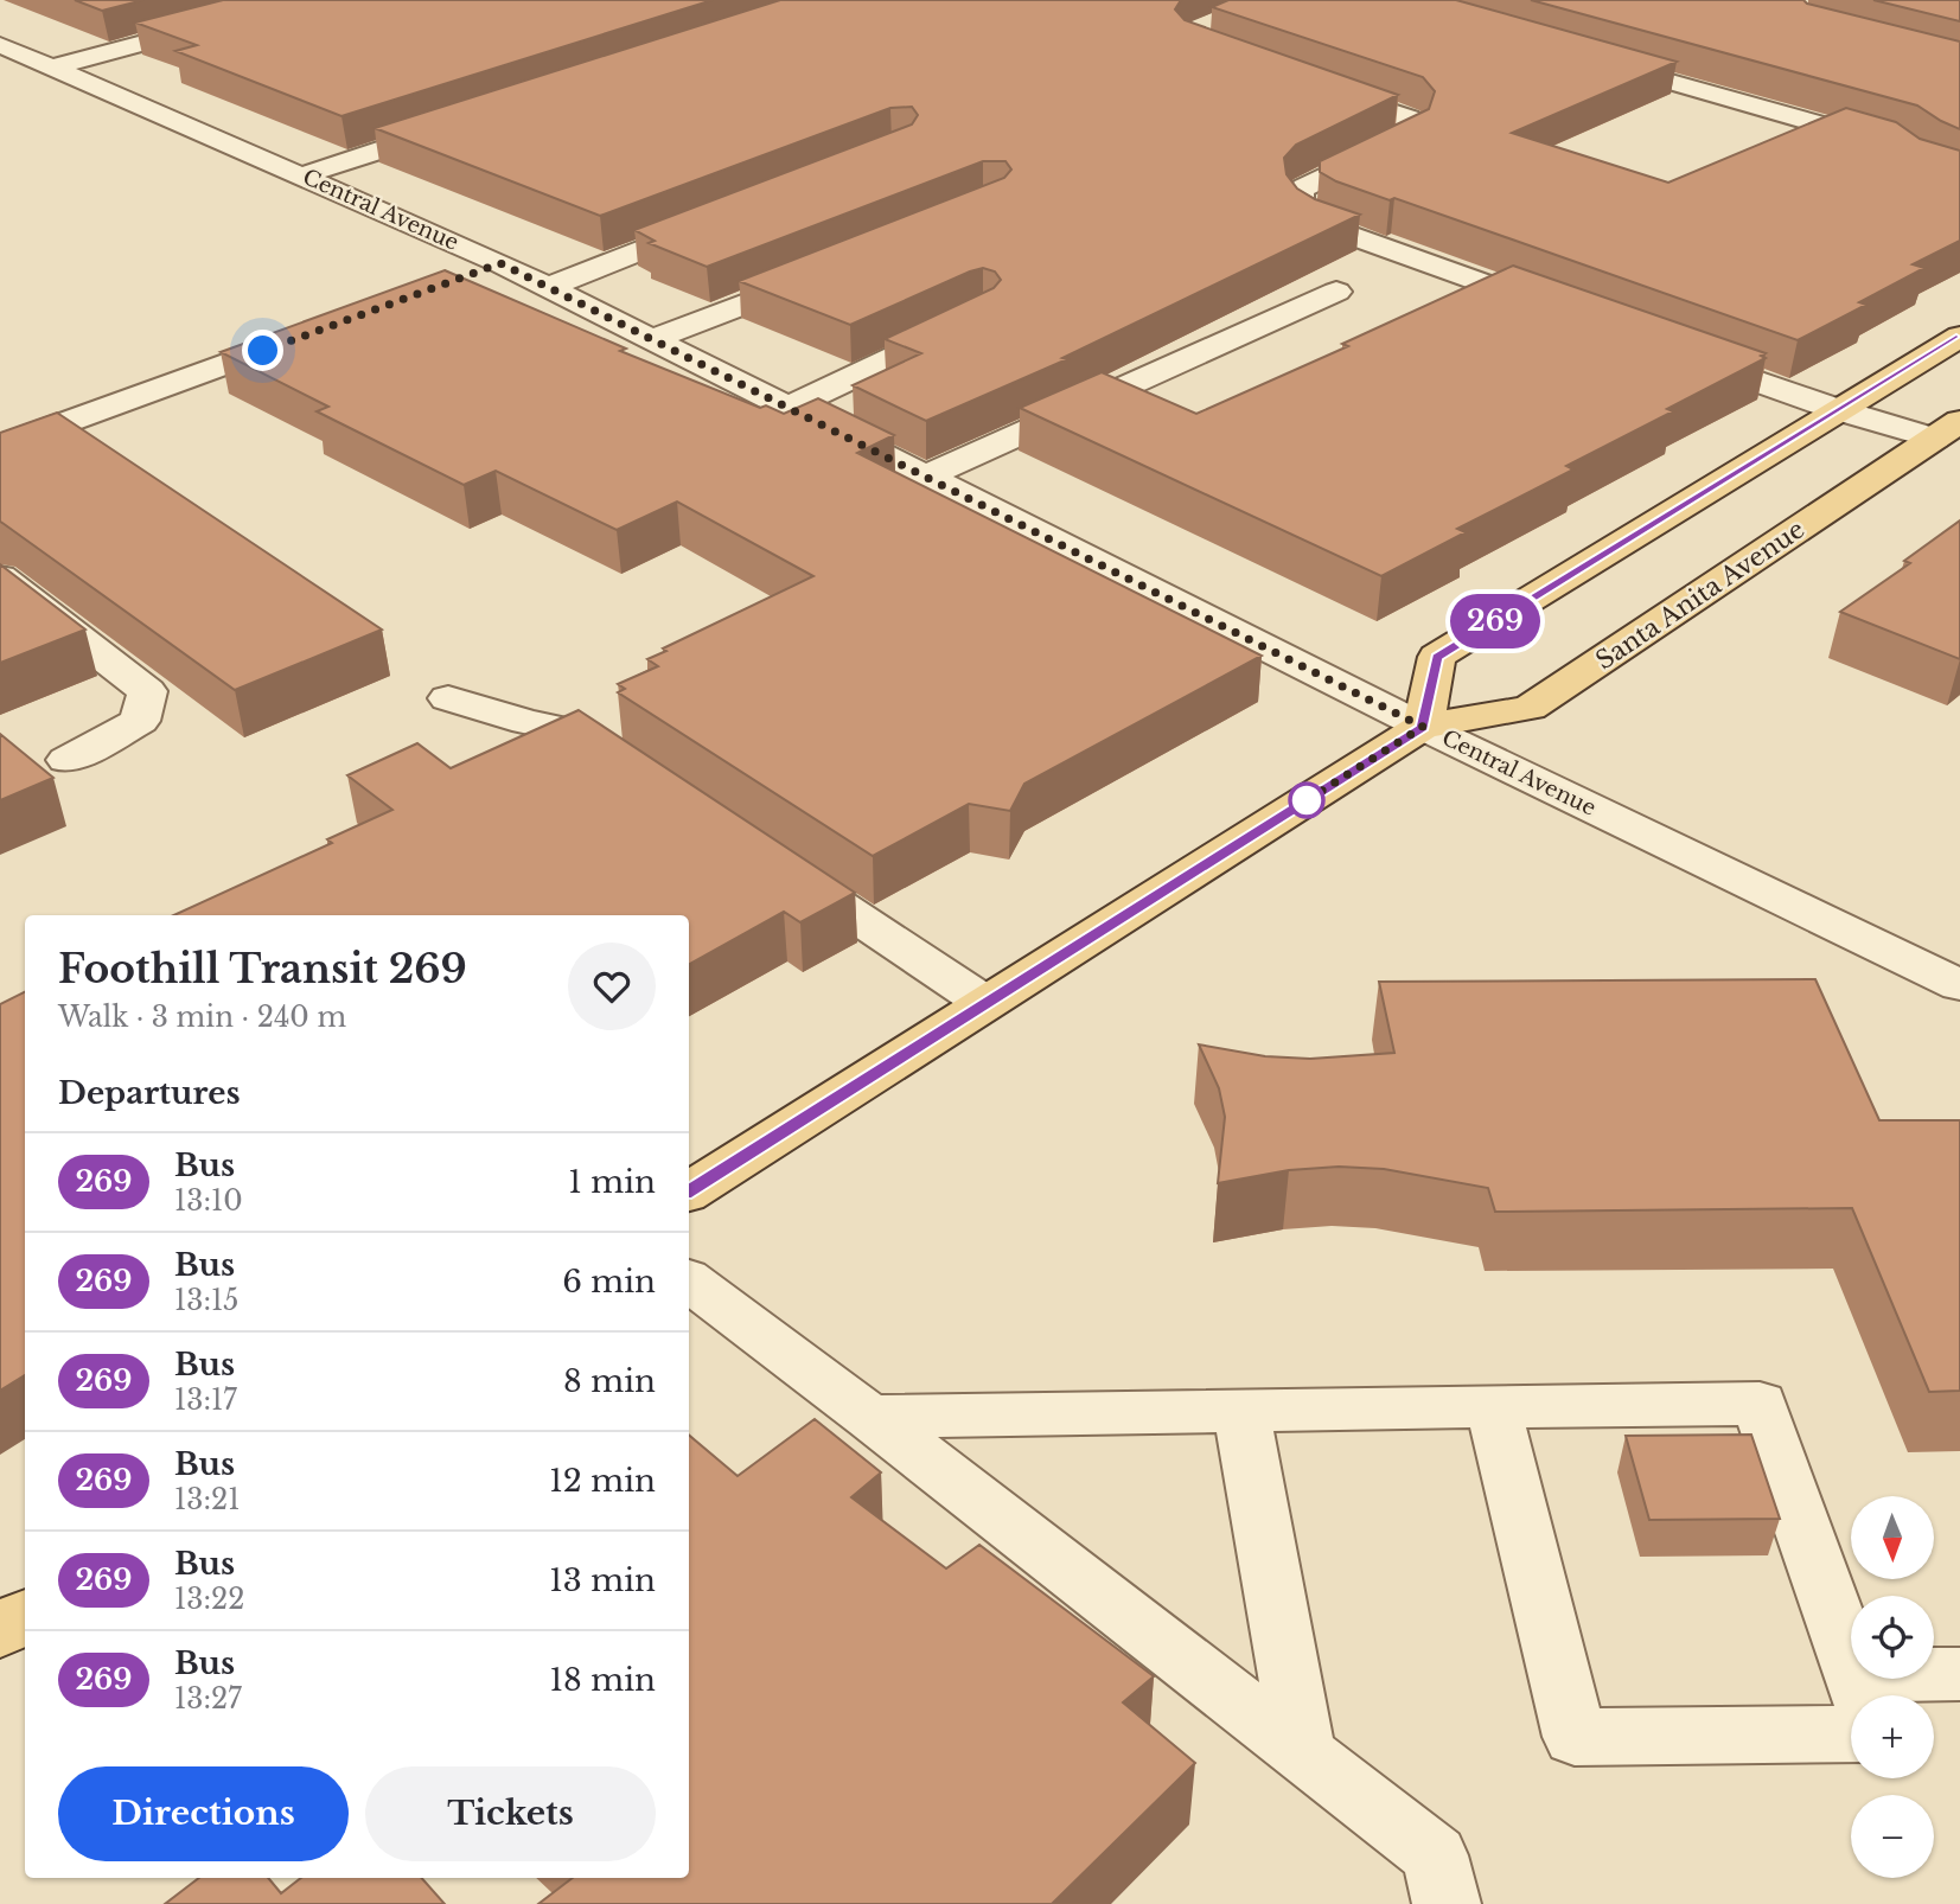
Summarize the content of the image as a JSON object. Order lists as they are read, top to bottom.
{
  "streets": {
    "main road": ["Santa Anita Avenue"],
    "street": ["Central Avenue"]
  },
  "crossings": [
    ["Central Avenue", "Santa Anita Avenue"]
  ],
  "lines": ["bus line 269"],
  "north": "bottom",
  "page": {
    "on_map": "269",
    "heading": [
      ["Foothill Transit 269", "Walk · 3 min · 240 m"],
      "Departures"
    ],
    "list": [
      {
        "mark": "269",
        "name": "Bus",
        "note": "13:10",
        "value": "1 min"
      },
      {
        "mark": "269",
        "name": "Bus",
        "note": "13:15",
        "value": "6 min"
      },
      {
        "mark": "269",
        "name": "Bus",
        "note": "13:17",
        "value": "8 min"
      },
      {
        "mark": "269",
        "name": "Bus",
        "note": "13:21",
        "value": "12 min"
      },
      {
        "mark": "269",
        "name": "Bus",
        "note": "13:22",
        "value": "13 min"
      },
      {
        "mark": "269",
        "name": "Bus",
        "note": "13:27",
        "value": "18 min"
      }
    ],
    "map_buttons": ["+", "−"],
    "buttons": ["Directions", "Tickets"]
  }
}
